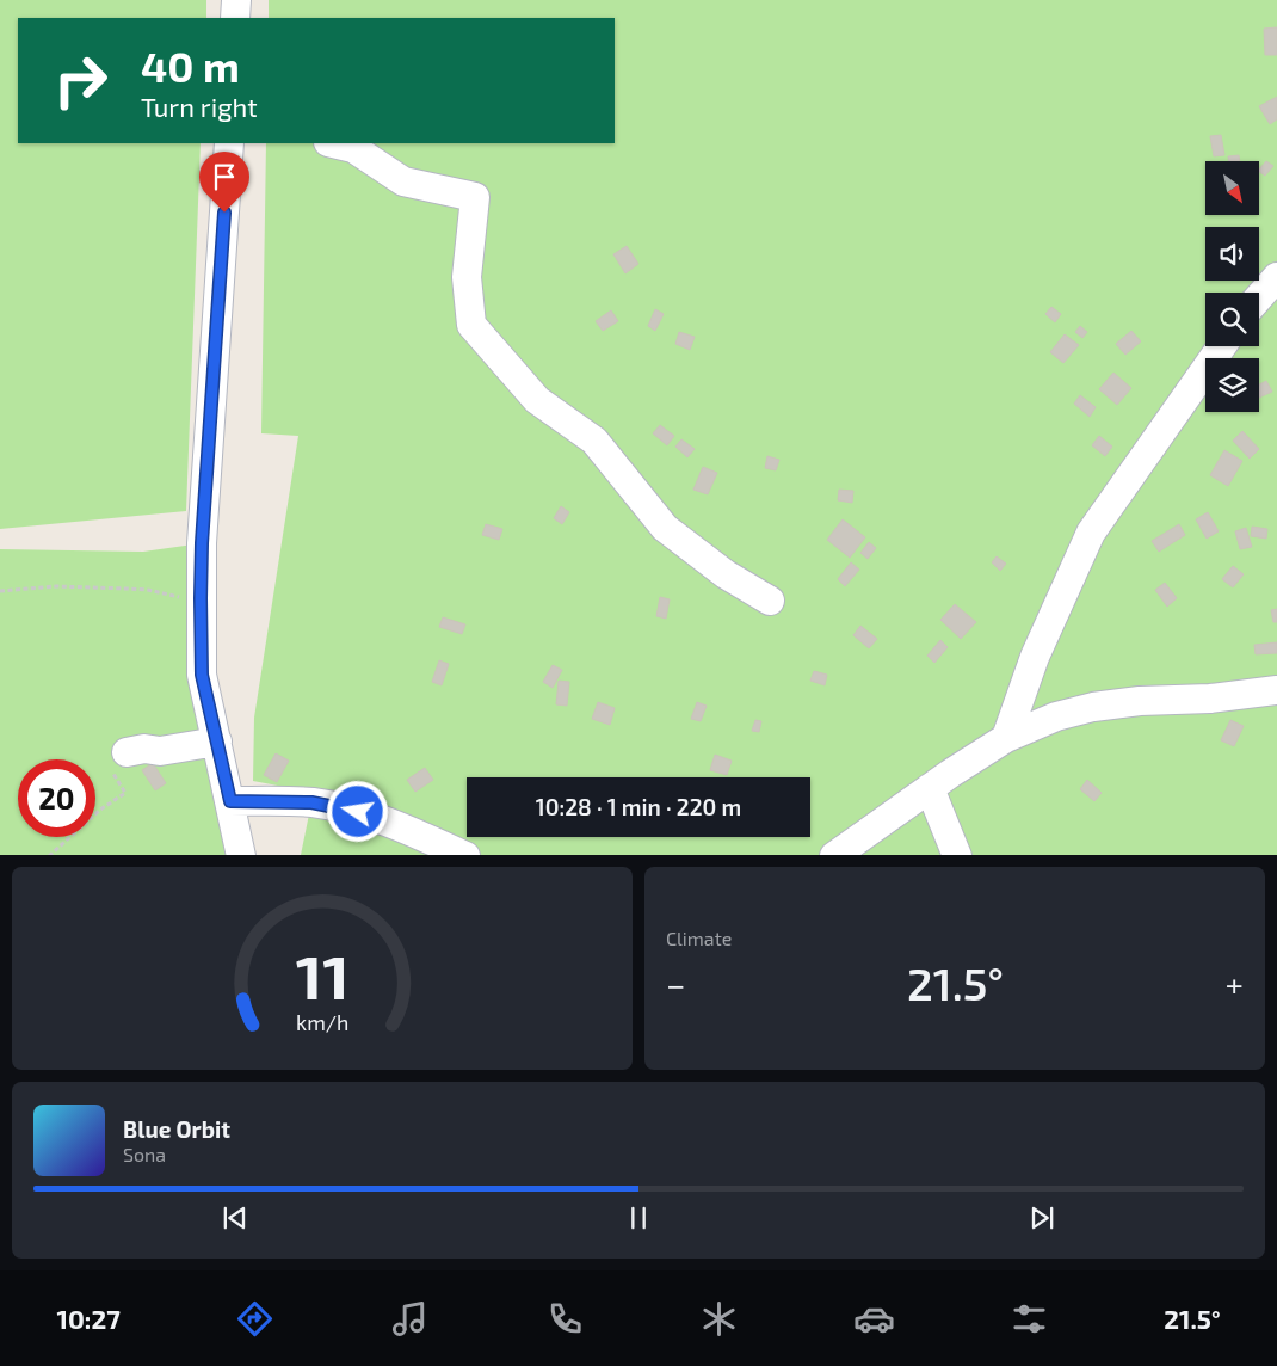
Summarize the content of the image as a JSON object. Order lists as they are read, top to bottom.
{
  "north": "bottom right",
  "page": {
    "turn": ["40 m", "Turn right"],
    "limit": "20",
    "trip": "10:28 · 1 min · 220 m",
    "tile": "Climate",
    "heat": ["−", "21.5°", "+"],
    "song": ["Blue Orbit", "Sona"],
    "tabs": ["10:27", "21.5°"],
    "gauge": ["11", "km/h"]
  }
}
